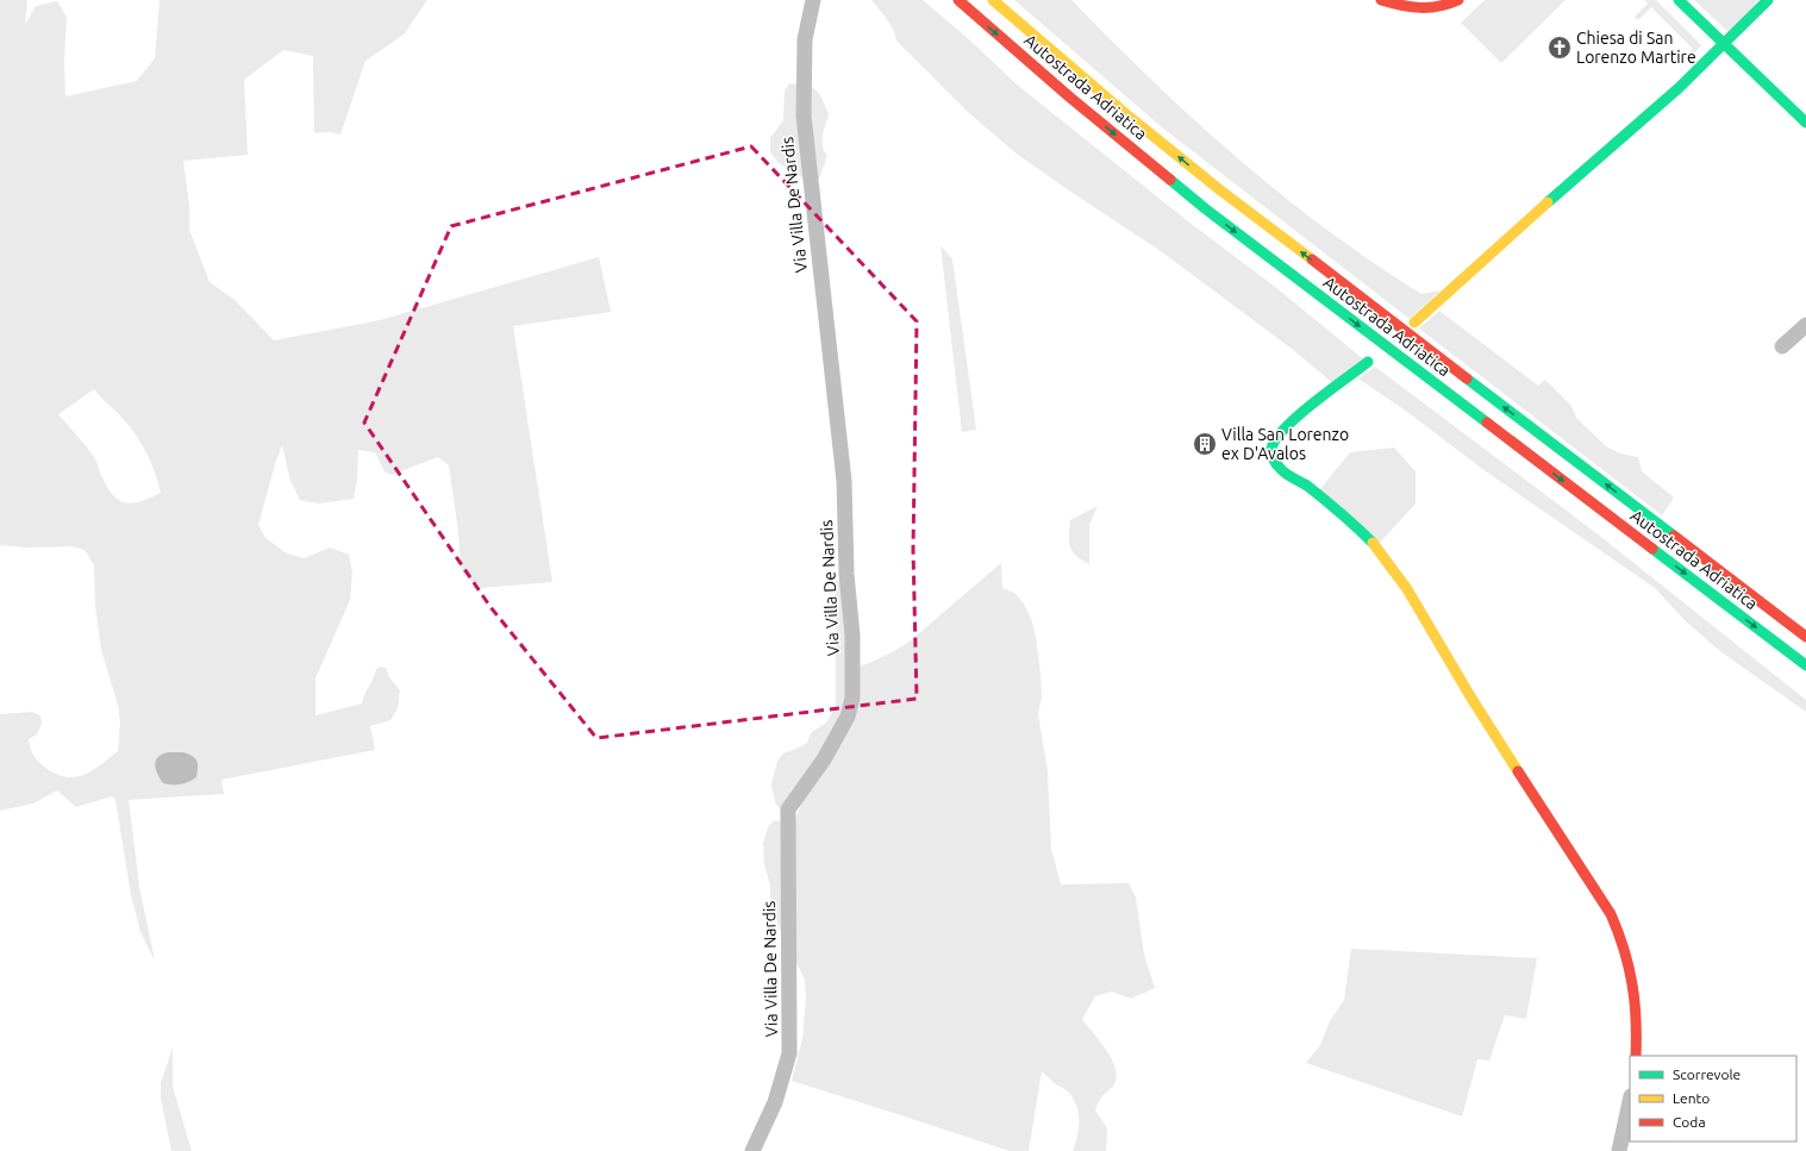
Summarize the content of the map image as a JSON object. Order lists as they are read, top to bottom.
{
  "streets": {
    "main road": ["Autostrada Adriatica"],
    "street": ["Via Villa De Nardis"]
  },
  "places": {
    "church": ["Chiesa di San Lorenzo Martire"],
    "building": ["Villa San Lorenzo ex D'Avalos"]
  },
  "legend": ["Scorrevole", "Lento", "Coda"]
}
